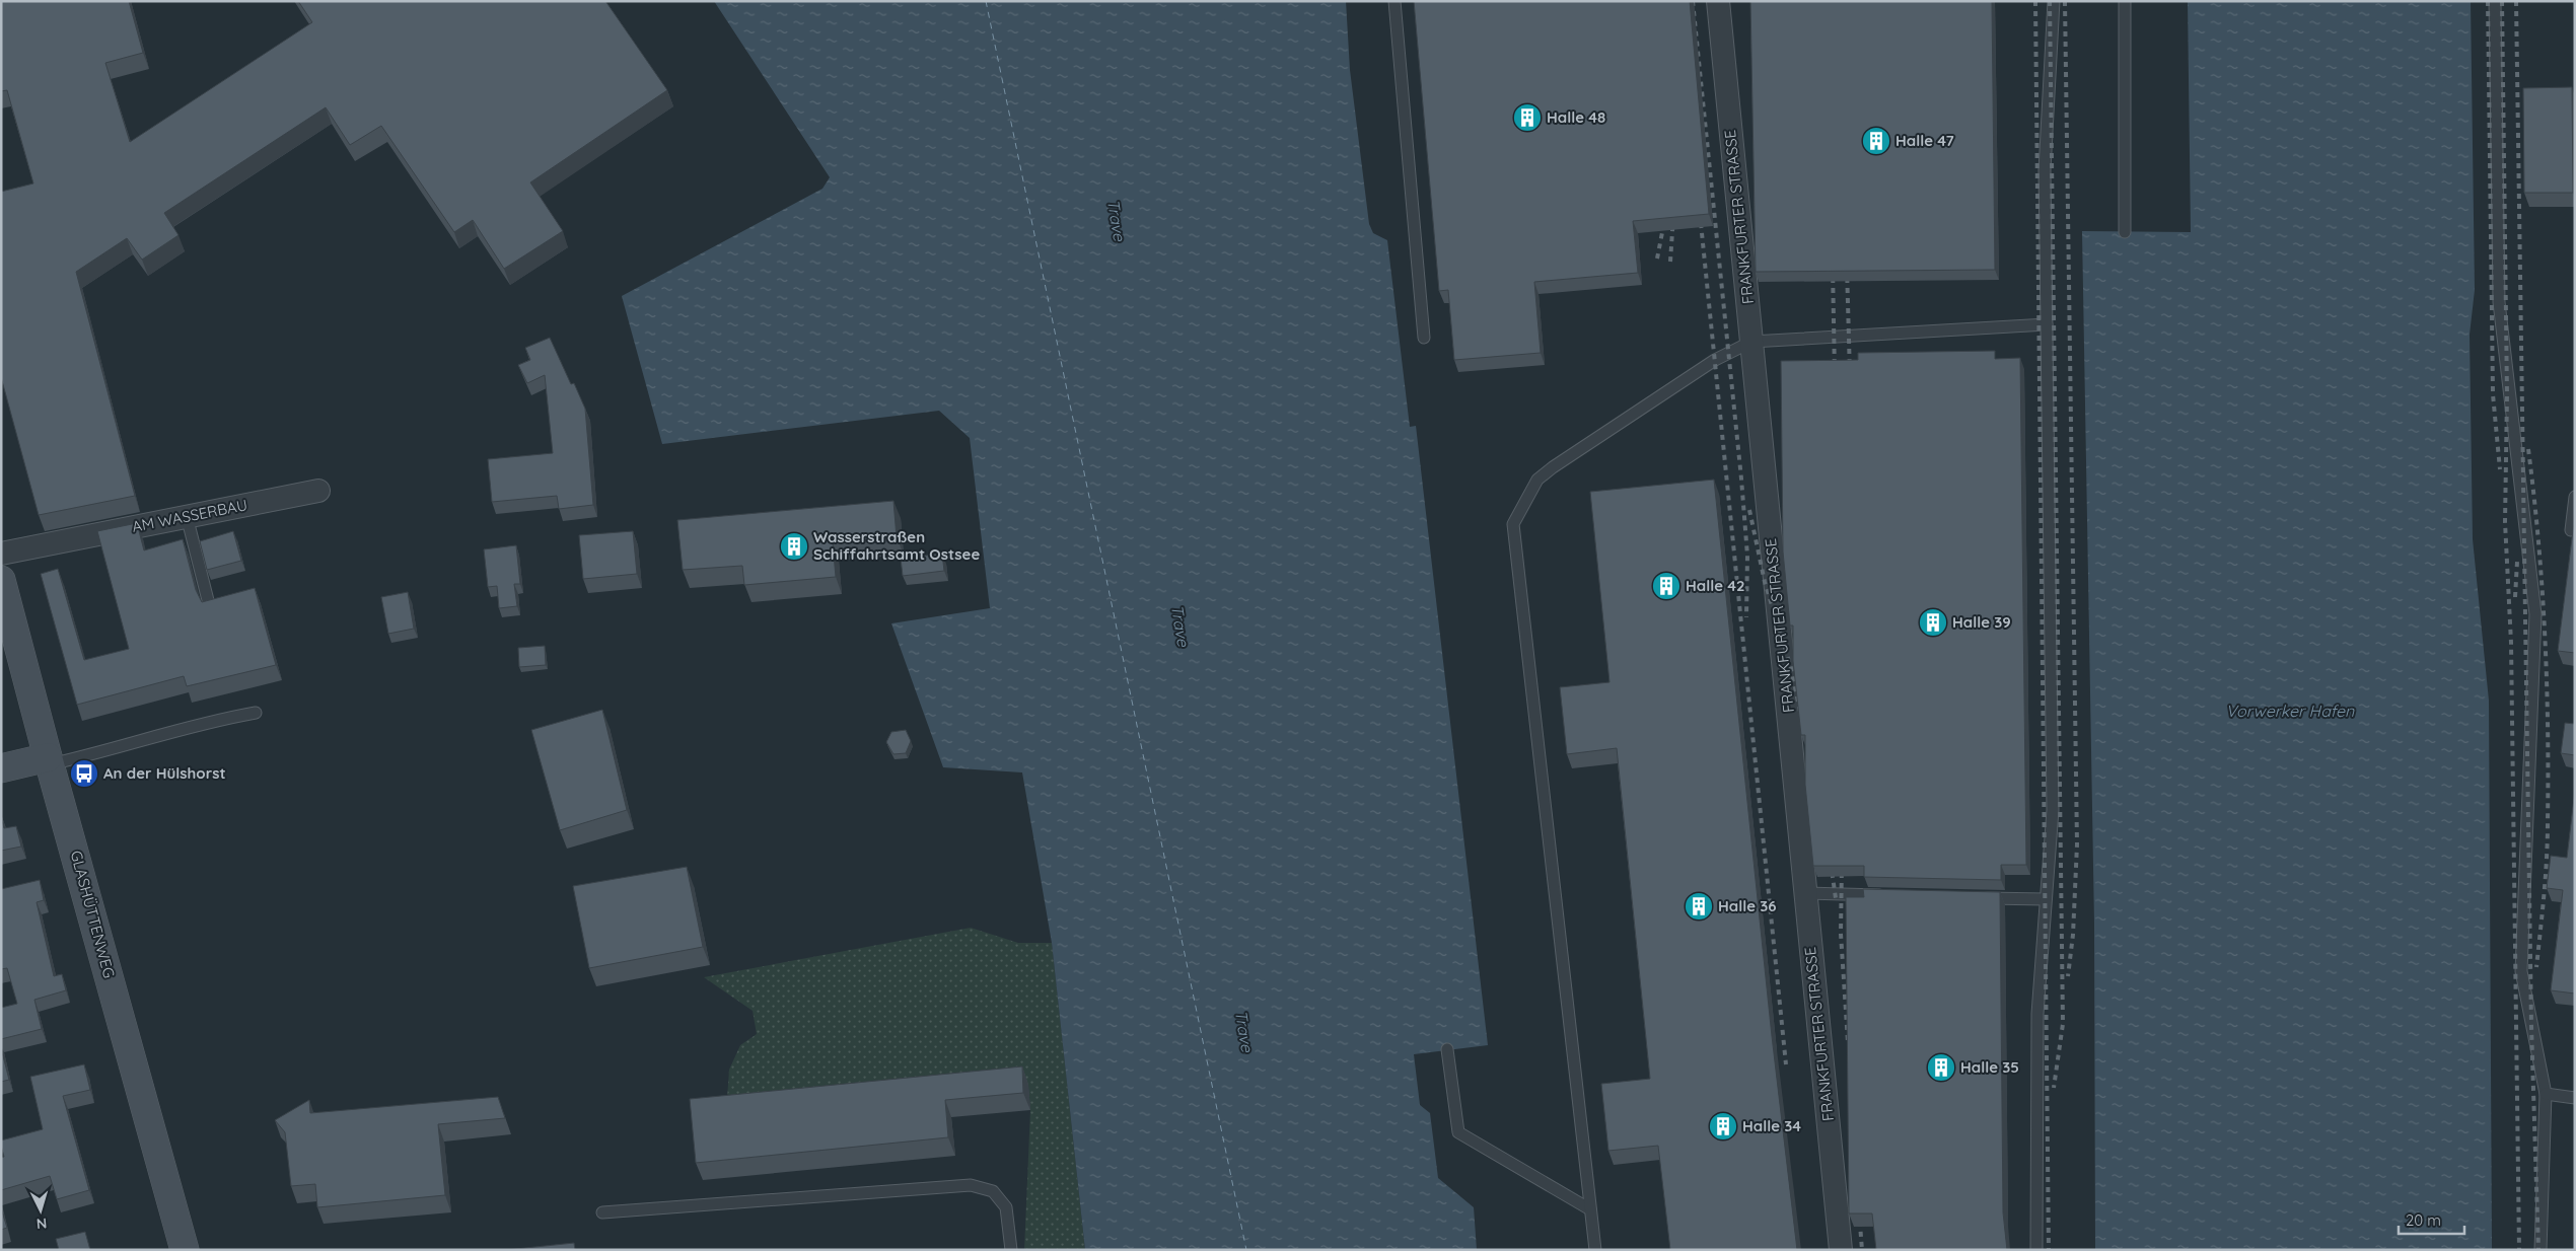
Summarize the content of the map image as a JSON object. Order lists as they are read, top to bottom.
{
  "streets": {
    "street": ["FRANKFURTER STRASSE", "AM WASSERBAU", "GLASHÜTTENWEG"]
  },
  "water": ["Trave", "Vorwerker Hafen"],
  "places": {
    "building": [
      "Halle 48",
      "Halle 47",
      "Wasserstraßen Schiffahrtsamt Ostsee",
      "Halle 42",
      "Halle 39",
      "Halle 36",
      "Halle 35",
      "Halle 34"
    ],
    "bus stop": ["An der Hülshorst"]
  },
  "scale_bar": "20 m",
  "north": "bottom"
}
